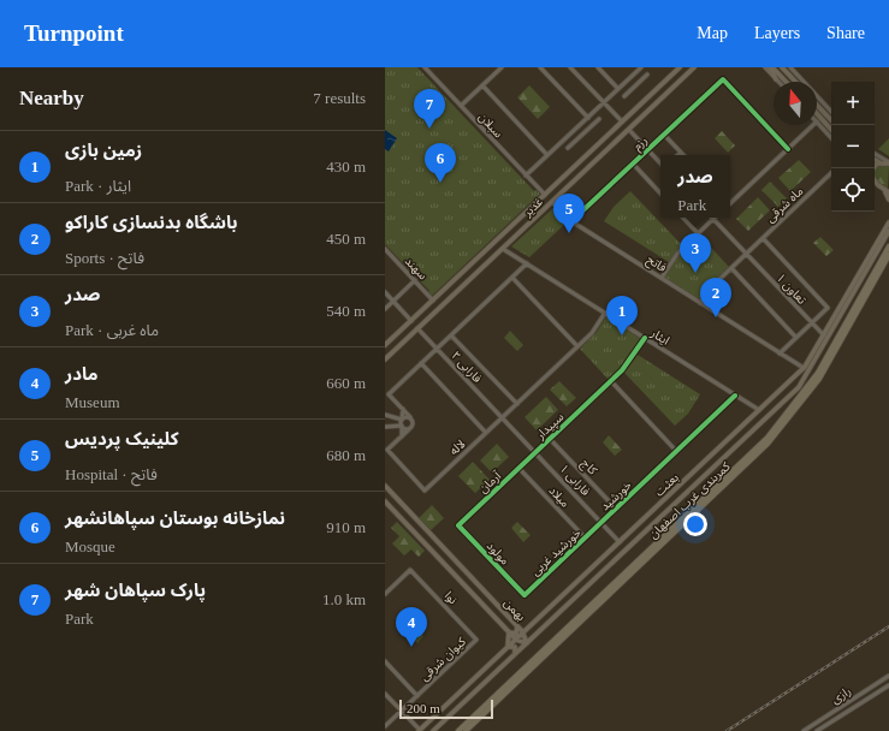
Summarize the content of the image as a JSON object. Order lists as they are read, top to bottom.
{
  "streets": {
    "highway": ["کمربندی غرب اصفهان"],
    "main road": ["غدیر", "بعثت", "بهمن"],
    "street": [
      "سبلان",
      "رزم",
      "ماه شرقی",
      "فاتح",
      "سهند",
      "تعاون ۱",
      "ایثار",
      "فارابی ۲",
      "سپیدار",
      "لاله",
      "کاج",
      "فارابی ۱",
      "آرمان",
      "خورشید",
      "میلاد",
      "خورشید غربی",
      "مولود",
      "نوا",
      "کیوان شرقی",
      "رازی"
    ]
  },
  "crossings": [
    ["سبلان", "غدیر"],
    ["رزم", "فاتح"],
    ["ماه شرقی", "فاتح"],
    ["ماه شرقی", "تعاون ۱"],
    ["غدیر", "فاتح"],
    ["غدیر", "سهند"],
    ["غدیر", "ایثار"],
    ["غدیر", "فارابی ۲"],
    ["فاتح", "بعثت"],
    ["تعاون ۱", "بعثت"],
    ["ایثار", "سپیدار"],
    ["ایثار", "لاله"],
    ["ایثار", "بعثت"],
    ["ایثار", "خورشید"],
    ["فارابی ۲", "سپیدار"],
    ["فارابی ۲", "لاله"],
    ["فارابی ۲", "فارابی ۱"],
    ["فارابی ۲", "آرمان"],
    ["سپیدار", "کاج"],
    ["سپیدار", "فارابی ۱"],
    ["سپیدار", "آرمان"],
    ["کاج", "خورشید"],
    ["فارابی ۱", "آرمان"],
    ["فارابی ۱", "بعثت"],
    ["فارابی ۱", "خورشید"],
    ["فارابی ۱", "خورشید غربی"],
    ["آرمان", "میلاد"],
    ["آرمان", "مولود"],
    ["بعثت", "بهمن"],
    ["خورشید", "خورشید غربی"],
    ["میلاد", "خورشید غربی"],
    ["خورشید غربی", "مولود"],
    ["نوا", "کیوان شرقی"]
  ],
  "scale_bar": "200 m",
  "north": "top",
  "page": {
    "header": "Turnpoint",
    "nav": ["Map", "Layers", "Share"],
    "heading": ["Nearby", "7 results"],
    "map_buttons": ["+", "−"],
    "pins": [
      "7",
      "6",
      "5",
      "3",
      "2",
      "1",
      "4"
    ],
    "list": [
      {
        "mark": "1",
        "name": "زمین بازی",
        "note": "Park · ایثار",
        "value": "430 m"
      },
      {
        "mark": "2",
        "name": "باشگاه بدنسازی کاراکو",
        "note": "Sports · فاتح",
        "value": "450 m"
      },
      {
        "mark": "3",
        "name": "صدر",
        "note": "Park · ماه غربی",
        "value": "540 m"
      },
      {
        "mark": "4",
        "name": "مادر",
        "note": "Museum",
        "value": "660 m"
      },
      {
        "mark": "5",
        "name": "کلینیک پردیس",
        "note": "Hospital · فاتح",
        "value": "680 m"
      },
      {
        "mark": "6",
        "name": "نمازخانه بوستان سپاهانشهر",
        "note": "Mosque",
        "value": "910 m"
      },
      {
        "mark": "7",
        "name": "پارک سپاهان شهر",
        "note": "Park",
        "value": "1.0 km"
      }
    ],
    "popup": ["صدر", "Park"],
    "scale": "200 m"
  }
}
